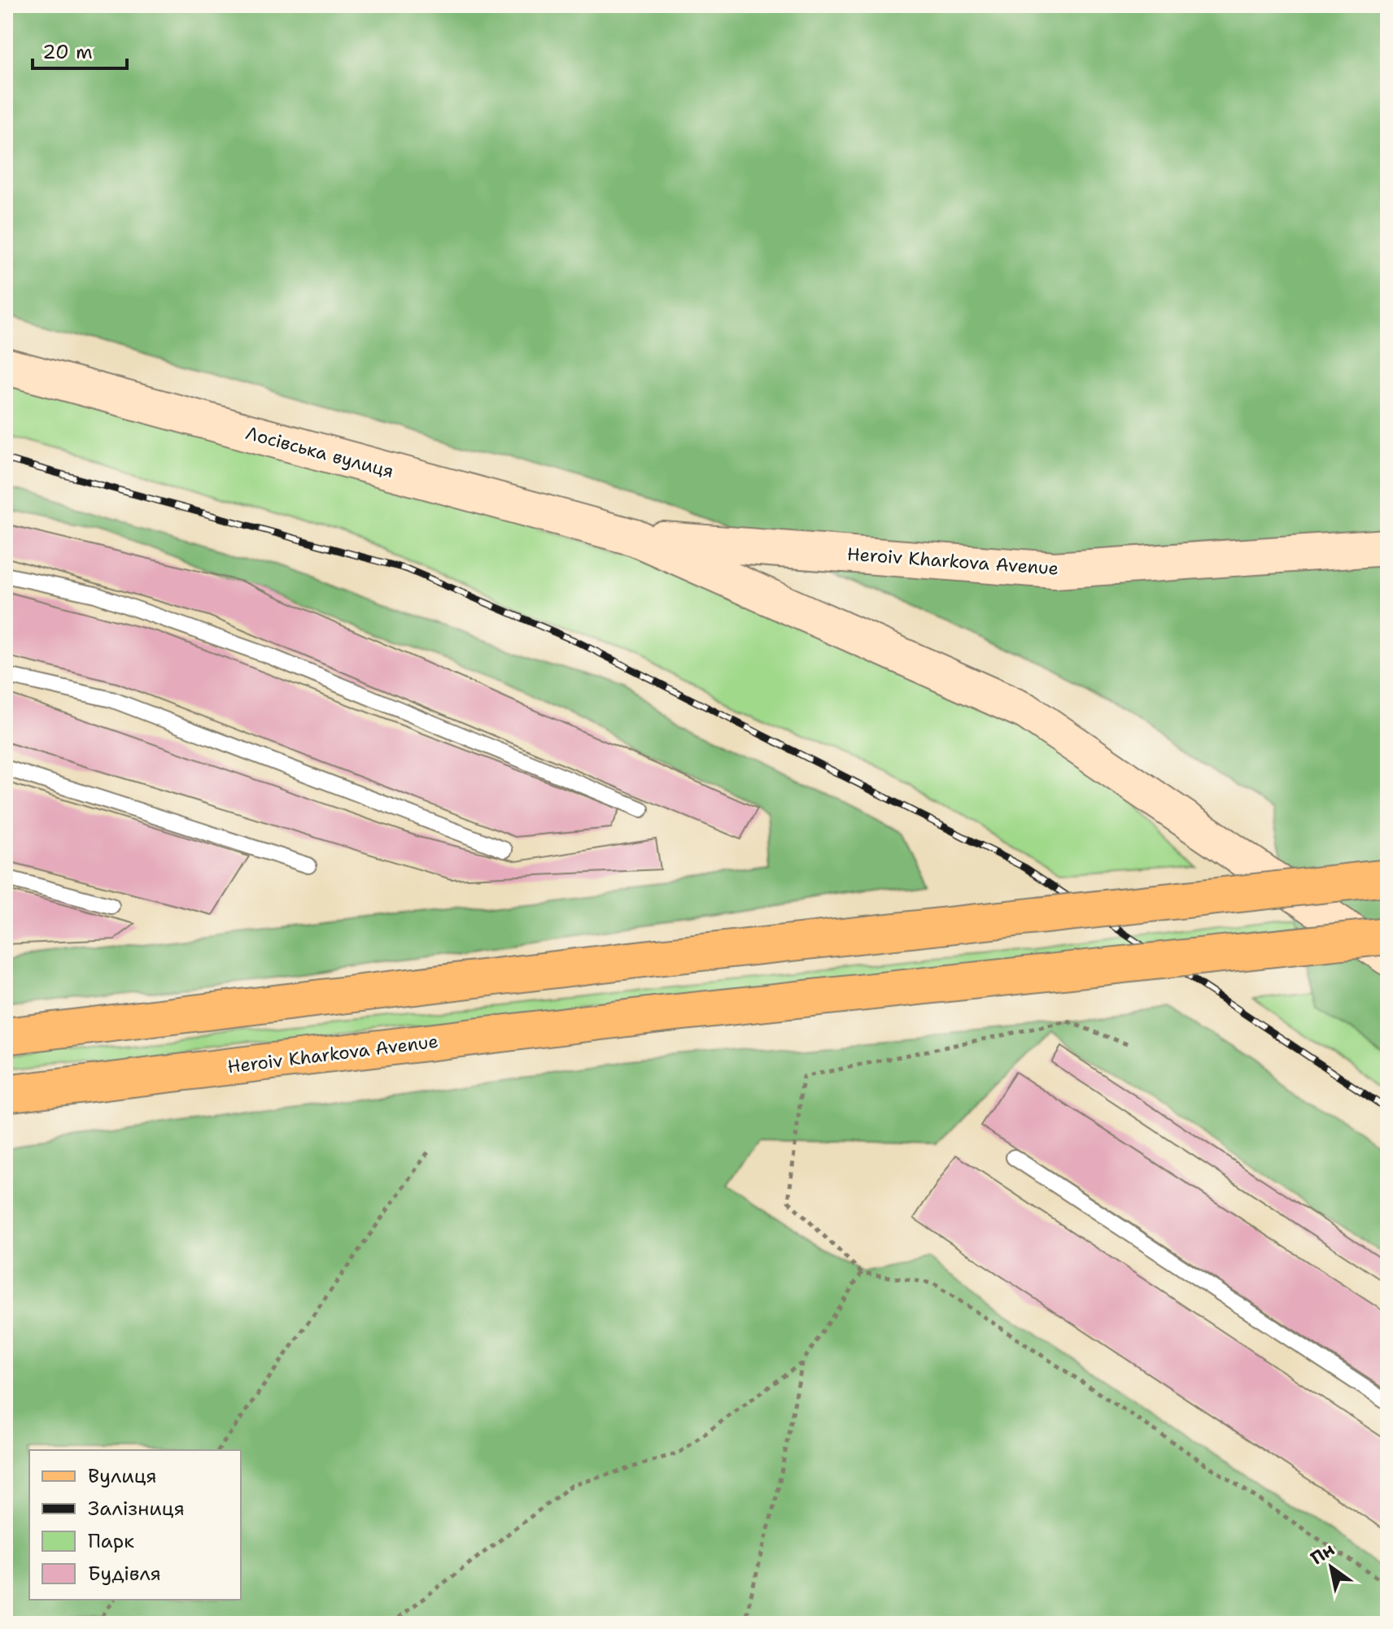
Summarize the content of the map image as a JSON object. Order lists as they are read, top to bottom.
{
  "streets": {
    "main road": ["Лосівська вулиця", "Heroiv Kharkova Avenue"]
  },
  "crossings": [
    ["Лосівська вулиця", "Heroiv Kharkova Avenue"]
  ],
  "legend": [
    "Вулиця",
    "Залізниця",
    "Парк",
    "Будівля"
  ],
  "scale_bar": "20 m",
  "north": "top left"
}
